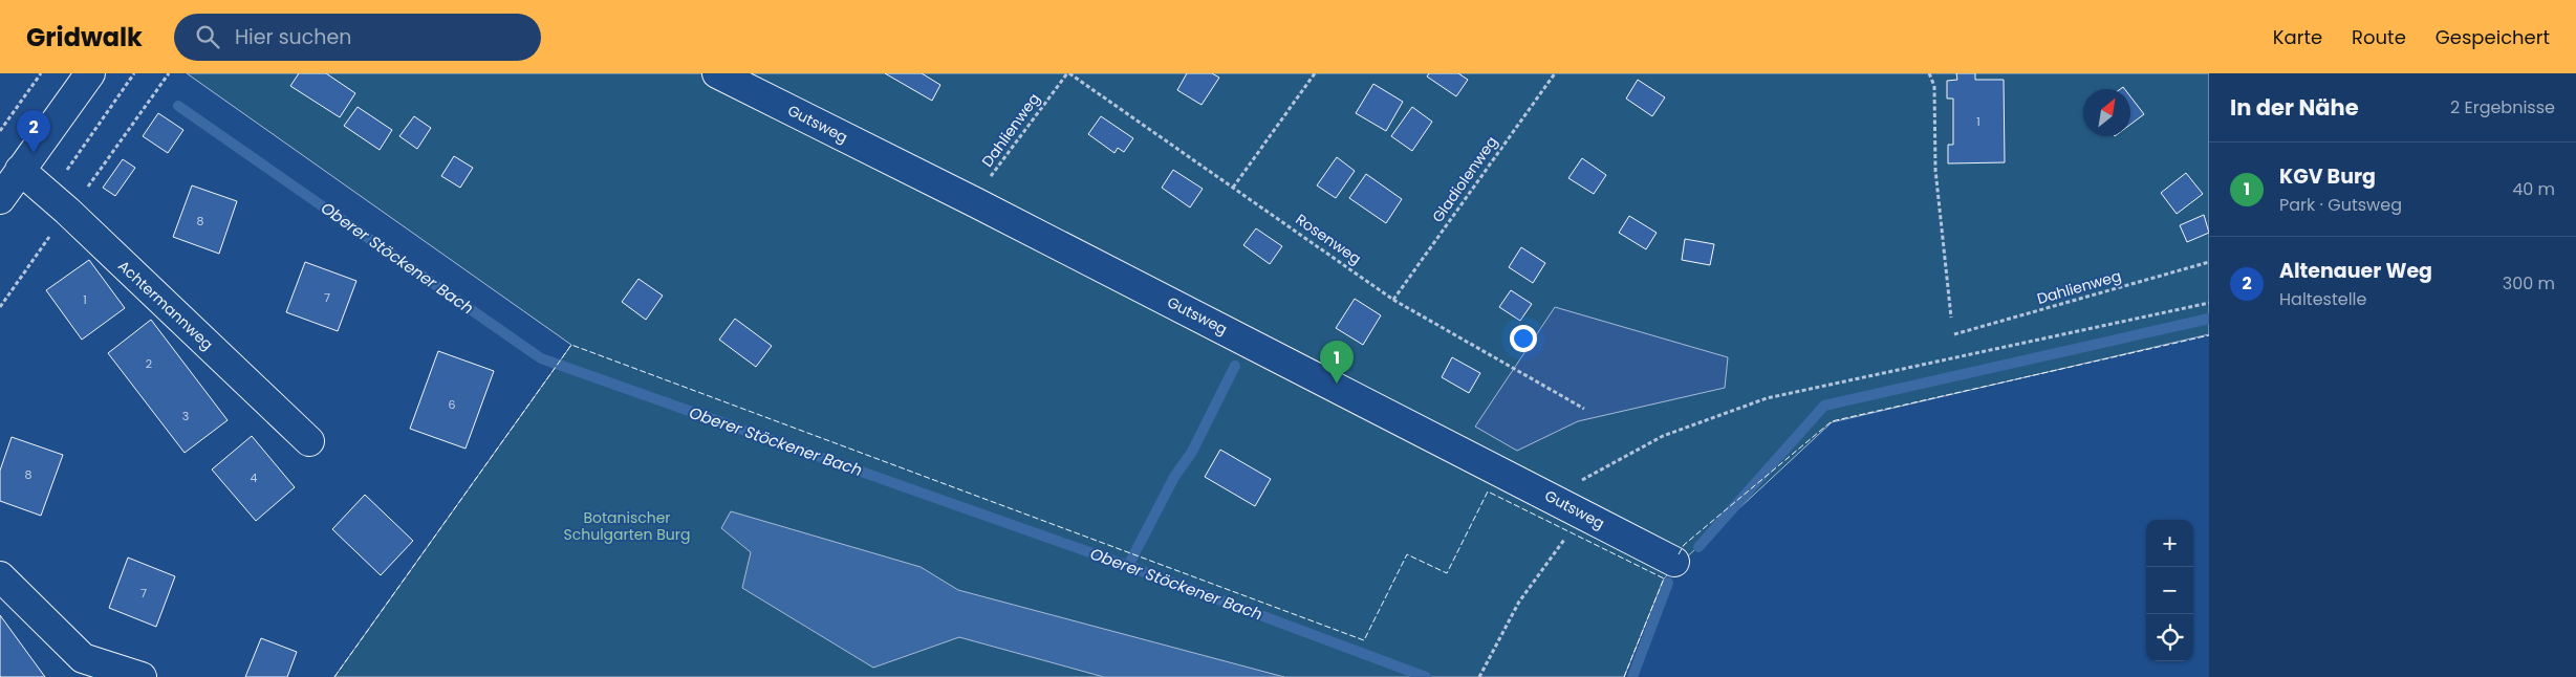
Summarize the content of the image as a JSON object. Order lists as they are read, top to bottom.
{
  "streets": {
    "street": ["Gutsweg", "Achtermannweg"],
    "path": ["Dahlienweg", "Gladiolenweg", "Rosenweg"]
  },
  "crossings": [
    ["Gutsweg", "Dahlienweg"],
    ["Dahlienweg", "Rosenweg"],
    ["Gladiolenweg", "Rosenweg"]
  ],
  "water": ["Oberer Stöckener Bach"],
  "parks": ["Botanischer Schulgarten Burg"],
  "house_numbers": [
    "1",
    "8",
    "7",
    "1",
    "2",
    "6",
    "3",
    "8",
    "4",
    "7"
  ],
  "north": "top right",
  "page": {
    "header": "Gridwalk",
    "search": "Hier suchen",
    "nav": ["Karte", "Route", "Gespeichert"],
    "heading": ["In der Nähe", "2 Ergebnisse"],
    "pins": ["2", "1"],
    "list": [
      {
        "mark": "1",
        "name": "KGV Burg",
        "note": "Park · Gutsweg",
        "value": "40 m"
      },
      {
        "mark": "2",
        "name": "Altenauer Weg",
        "note": "Haltestelle",
        "value": "300 m"
      }
    ],
    "map_buttons": ["+", "−"]
  }
}
